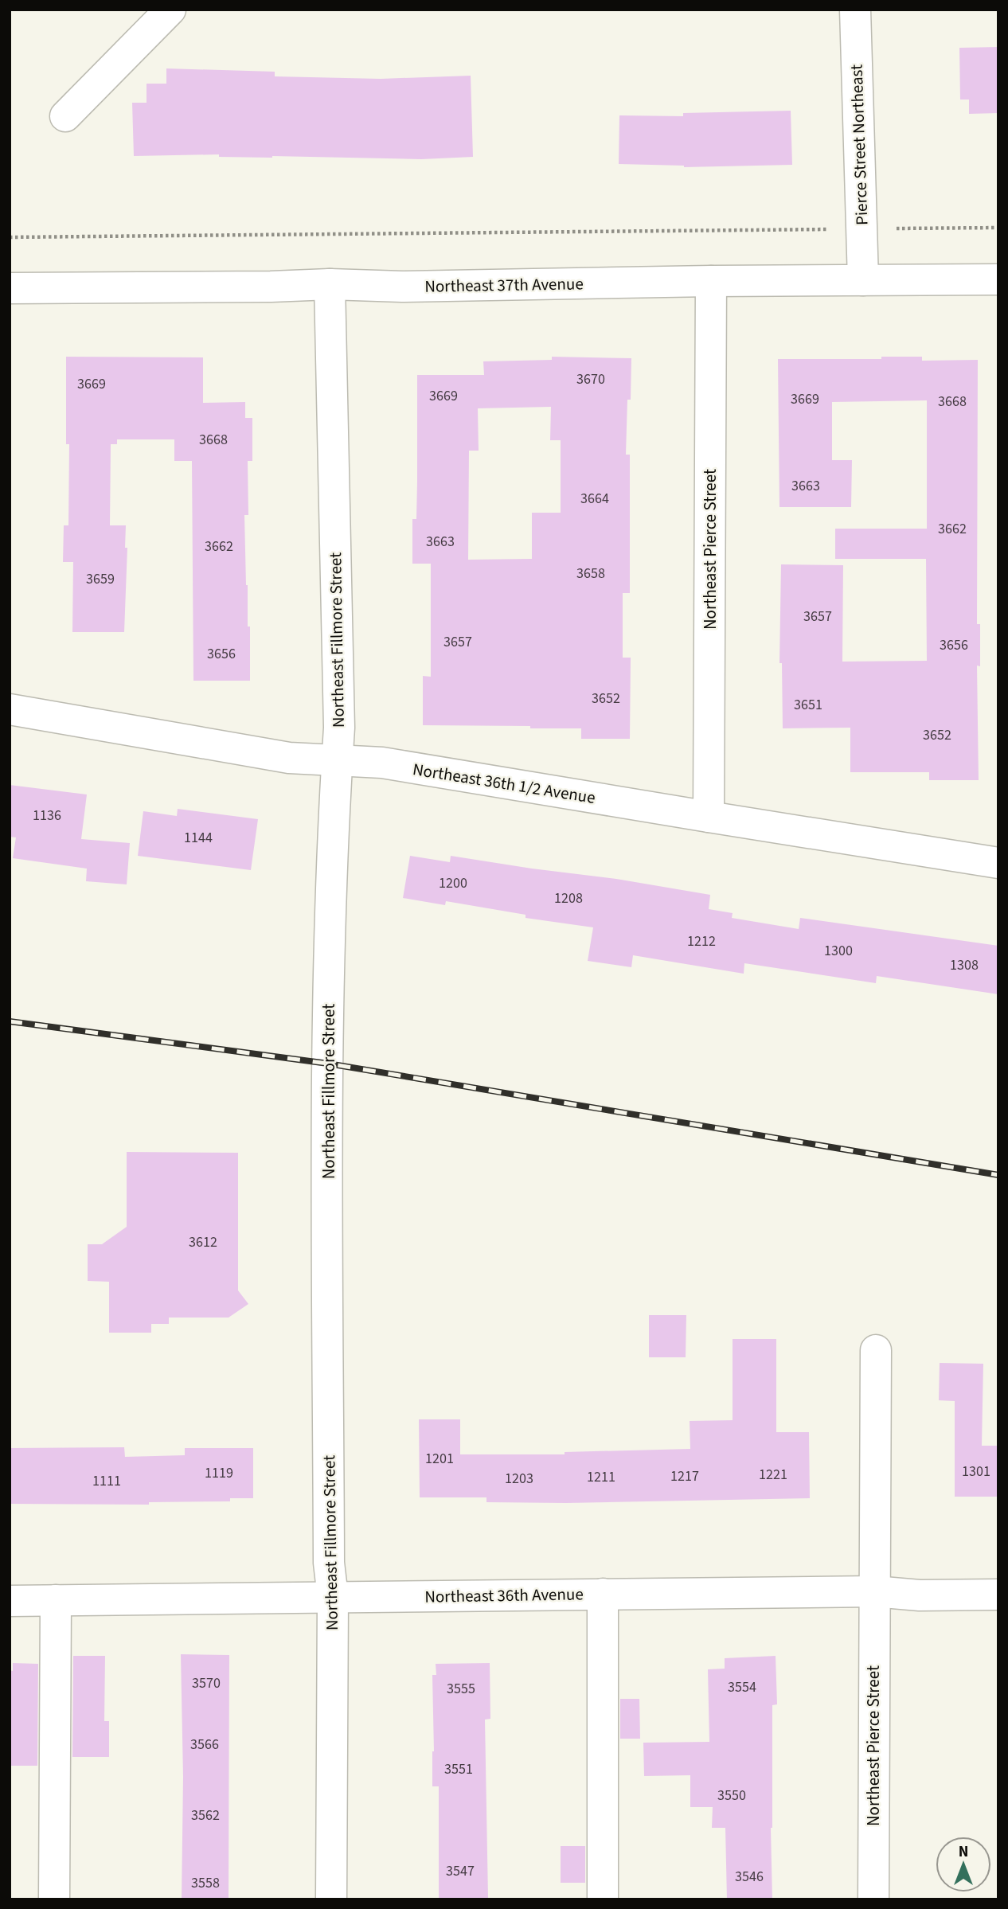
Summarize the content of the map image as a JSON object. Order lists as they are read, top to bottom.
{
  "streets": {
    "street": [
      "Pierce Street Northeast",
      "Northeast 37th Avenue",
      "Northeast Pierce Street",
      "Northeast Fillmore Street",
      "Northeast 36th 1/2 Avenue",
      "Northeast 36th Avenue"
    ]
  },
  "crossings": [
    ["Pierce Street Northeast", "Northeast 37th Avenue"],
    ["Northeast 37th Avenue", "Northeast Pierce Street"],
    ["Northeast 37th Avenue", "Northeast Fillmore Street"],
    ["Northeast Pierce Street", "Northeast 36th 1/2 Avenue"],
    ["Northeast Pierce Street", "Northeast 36th Avenue"],
    ["Northeast Fillmore Street", "Northeast 36th 1/2 Avenue"],
    ["Northeast Fillmore Street", "Northeast 36th Avenue"]
  ],
  "house_numbers": [
    "3670",
    "3669",
    "3669",
    "3669",
    "3668",
    "3668",
    "3663",
    "3664",
    "3662",
    "3663",
    "3662",
    "3658",
    "3659",
    "3657",
    "3657",
    "3656",
    "3656",
    "3652",
    "3651",
    "3652",
    "1136",
    "1144",
    "1200",
    "1208",
    "1212",
    "1300",
    "1308",
    "3612",
    "1201",
    "1301",
    "1119",
    "1221",
    "1217",
    "1211",
    "1203",
    "1111",
    "3570",
    "3554",
    "3555",
    "3566",
    "3551",
    "3550",
    "3562",
    "3547",
    "3546",
    "3558"
  ],
  "north": "top"
}
